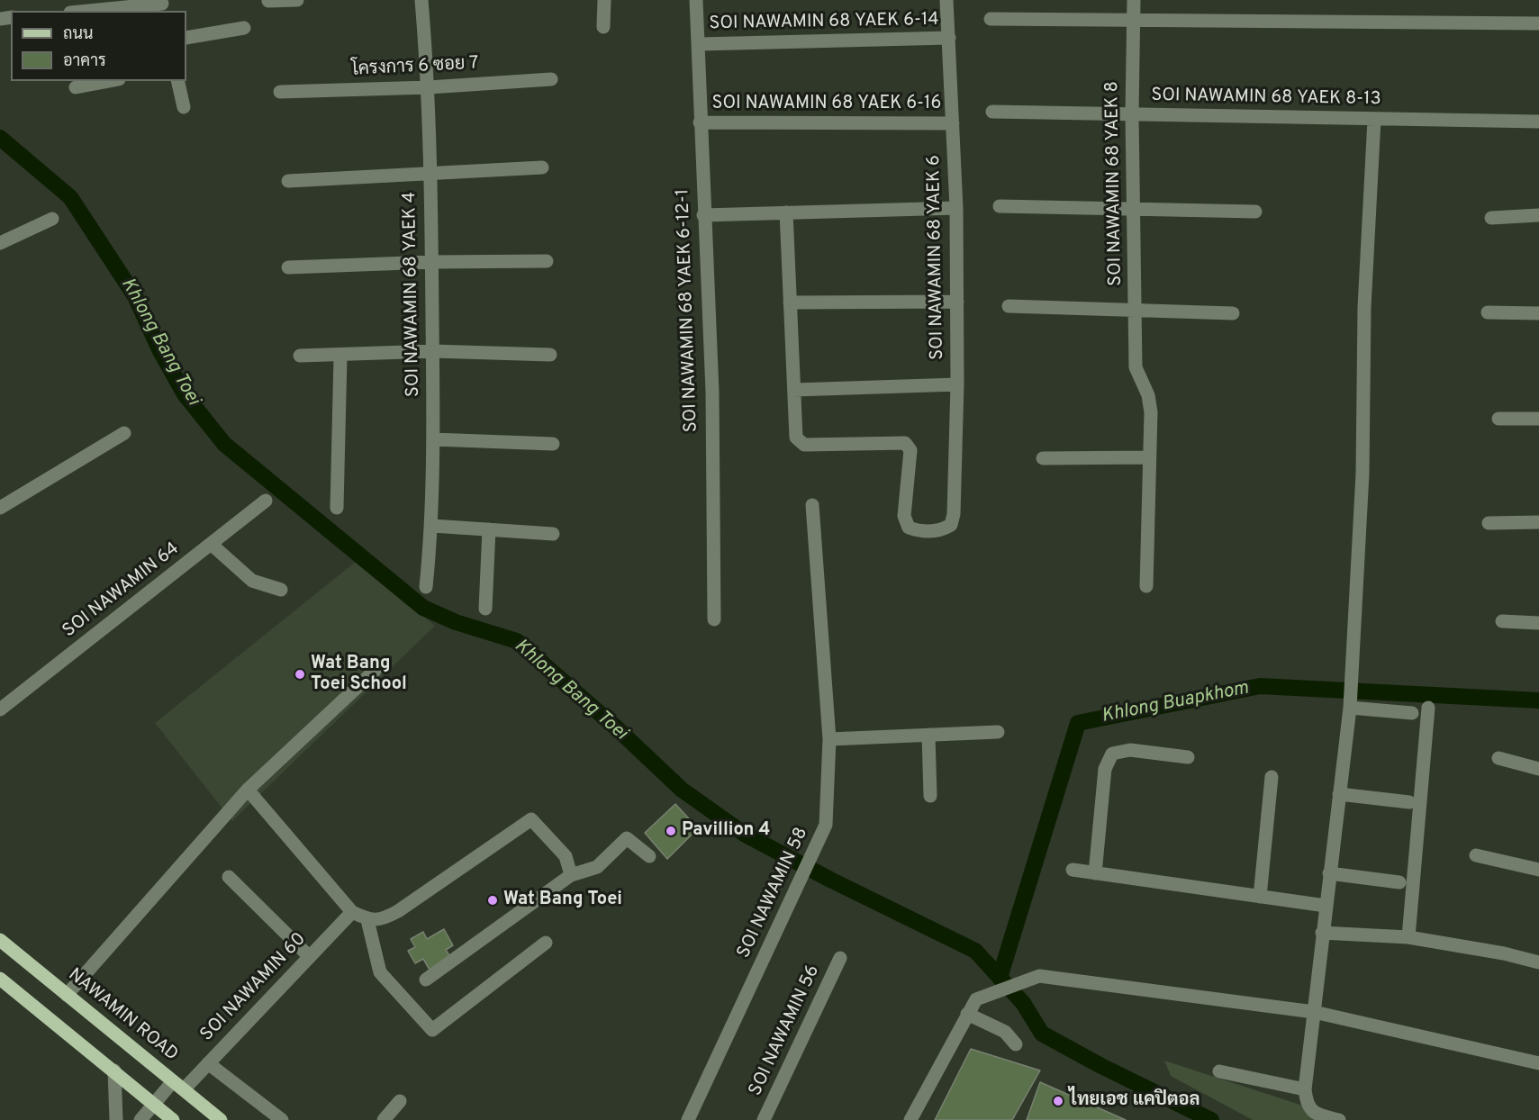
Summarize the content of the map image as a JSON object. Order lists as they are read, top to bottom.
{
  "streets": {
    "main road": ["NAWAMIN ROAD"],
    "street": [
      "SOI NAWAMIN 68 YAEK 6-14",
      "โครงการ 6 ซอย 7",
      "SOI NAWAMIN 68 YAEK 8-13",
      "SOI NAWAMIN 68 YAEK 6-16",
      "SOI NAWAMIN 68 YAEK 8",
      "SOI NAWAMIN 68 YAEK 6",
      "SOI NAWAMIN 68 YAEK 4",
      "SOI NAWAMIN 68 YAEK 6-12-1",
      "SOI NAWAMIN 64",
      "SOI NAWAMIN 58",
      "SOI NAWAMIN 60",
      "SOI NAWAMIN 56"
    ]
  },
  "crossings": [
    ["SOI NAWAMIN 68 YAEK 6-14", "SOI NAWAMIN 68 YAEK 6"],
    ["SOI NAWAMIN 68 YAEK 6-14", "SOI NAWAMIN 68 YAEK 6-12-1"],
    ["โครงการ 6 ซอย 7", "SOI NAWAMIN 68 YAEK 4"],
    ["SOI NAWAMIN 68 YAEK 8-13", "SOI NAWAMIN 68 YAEK 8"],
    ["SOI NAWAMIN 68 YAEK 6-16", "SOI NAWAMIN 68 YAEK 6"],
    ["SOI NAWAMIN 68 YAEK 6-16", "SOI NAWAMIN 68 YAEK 6-12-1"],
    ["SOI NAWAMIN 60", "NAWAMIN ROAD"]
  ],
  "water": ["Khlong Bang Toei", "Khlong Buapkhom"],
  "places": [
    "Wat Bang Toei School",
    "Pavillion 4",
    "Wat Bang Toei",
    "ไทยเอช แคปิตอล"
  ],
  "legend": ["ถนน", "อาคาร"]
}
